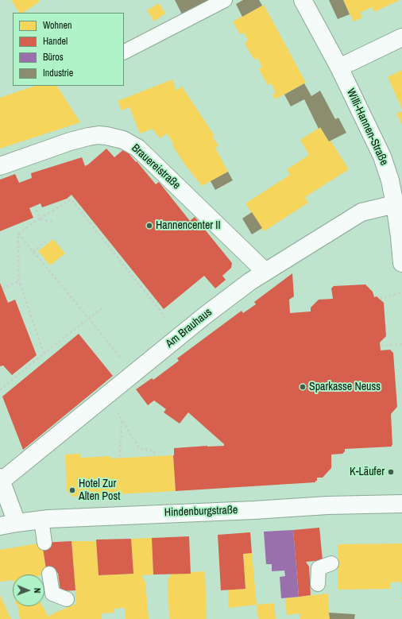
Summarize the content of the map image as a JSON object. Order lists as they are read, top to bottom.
{
  "streets": {
    "street": [
      "Willi-Hannen-Straße",
      "Brauereistraße",
      "Am Brauhaus",
      "Hindenburgstraße"
    ]
  },
  "crossings": [
    ["Willi-Hannen-Straße", "Am Brauhaus"],
    ["Brauereistraße", "Am Brauhaus"]
  ],
  "places": [
    "Hannencenter II",
    "Sparkasse Neuss",
    "K-Läufer",
    "Hotel Zur Alten Post"
  ],
  "legend": [
    "Wohnen",
    "Handel",
    "Büros",
    "Industrie"
  ],
  "north": "right"
}
